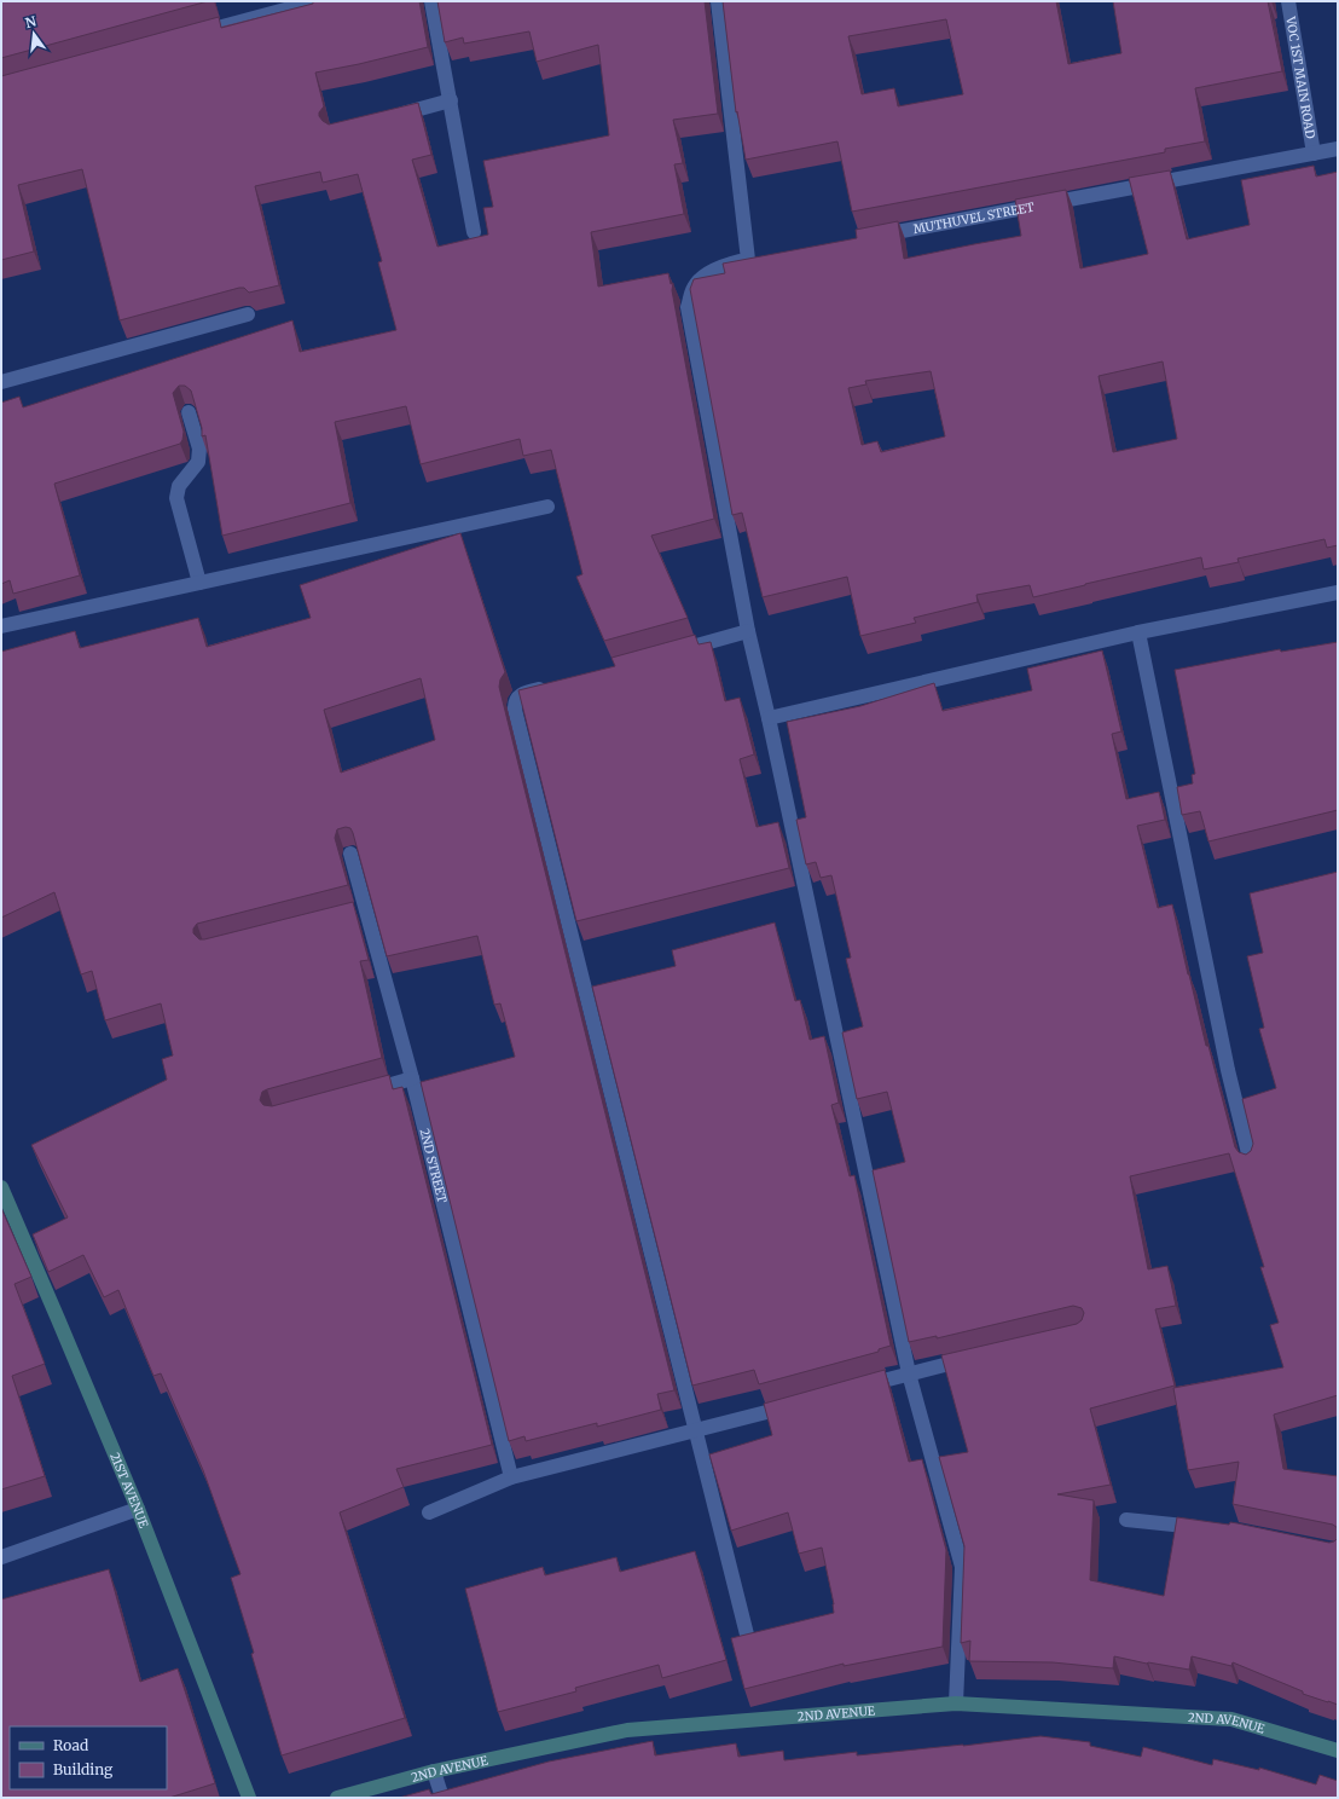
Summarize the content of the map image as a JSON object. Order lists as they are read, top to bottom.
{
  "streets": {
    "main road": ["21ST AVENUE", "2ND AVENUE"],
    "street": ["VOC 1ST MAIN ROAD", "MUTHUVEL STREET", "2ND STREET"]
  },
  "crossings": [
    ["VOC 1ST MAIN ROAD", "MUTHUVEL STREET"]
  ],
  "legend": ["Road", "Building"],
  "north": "top"
}
